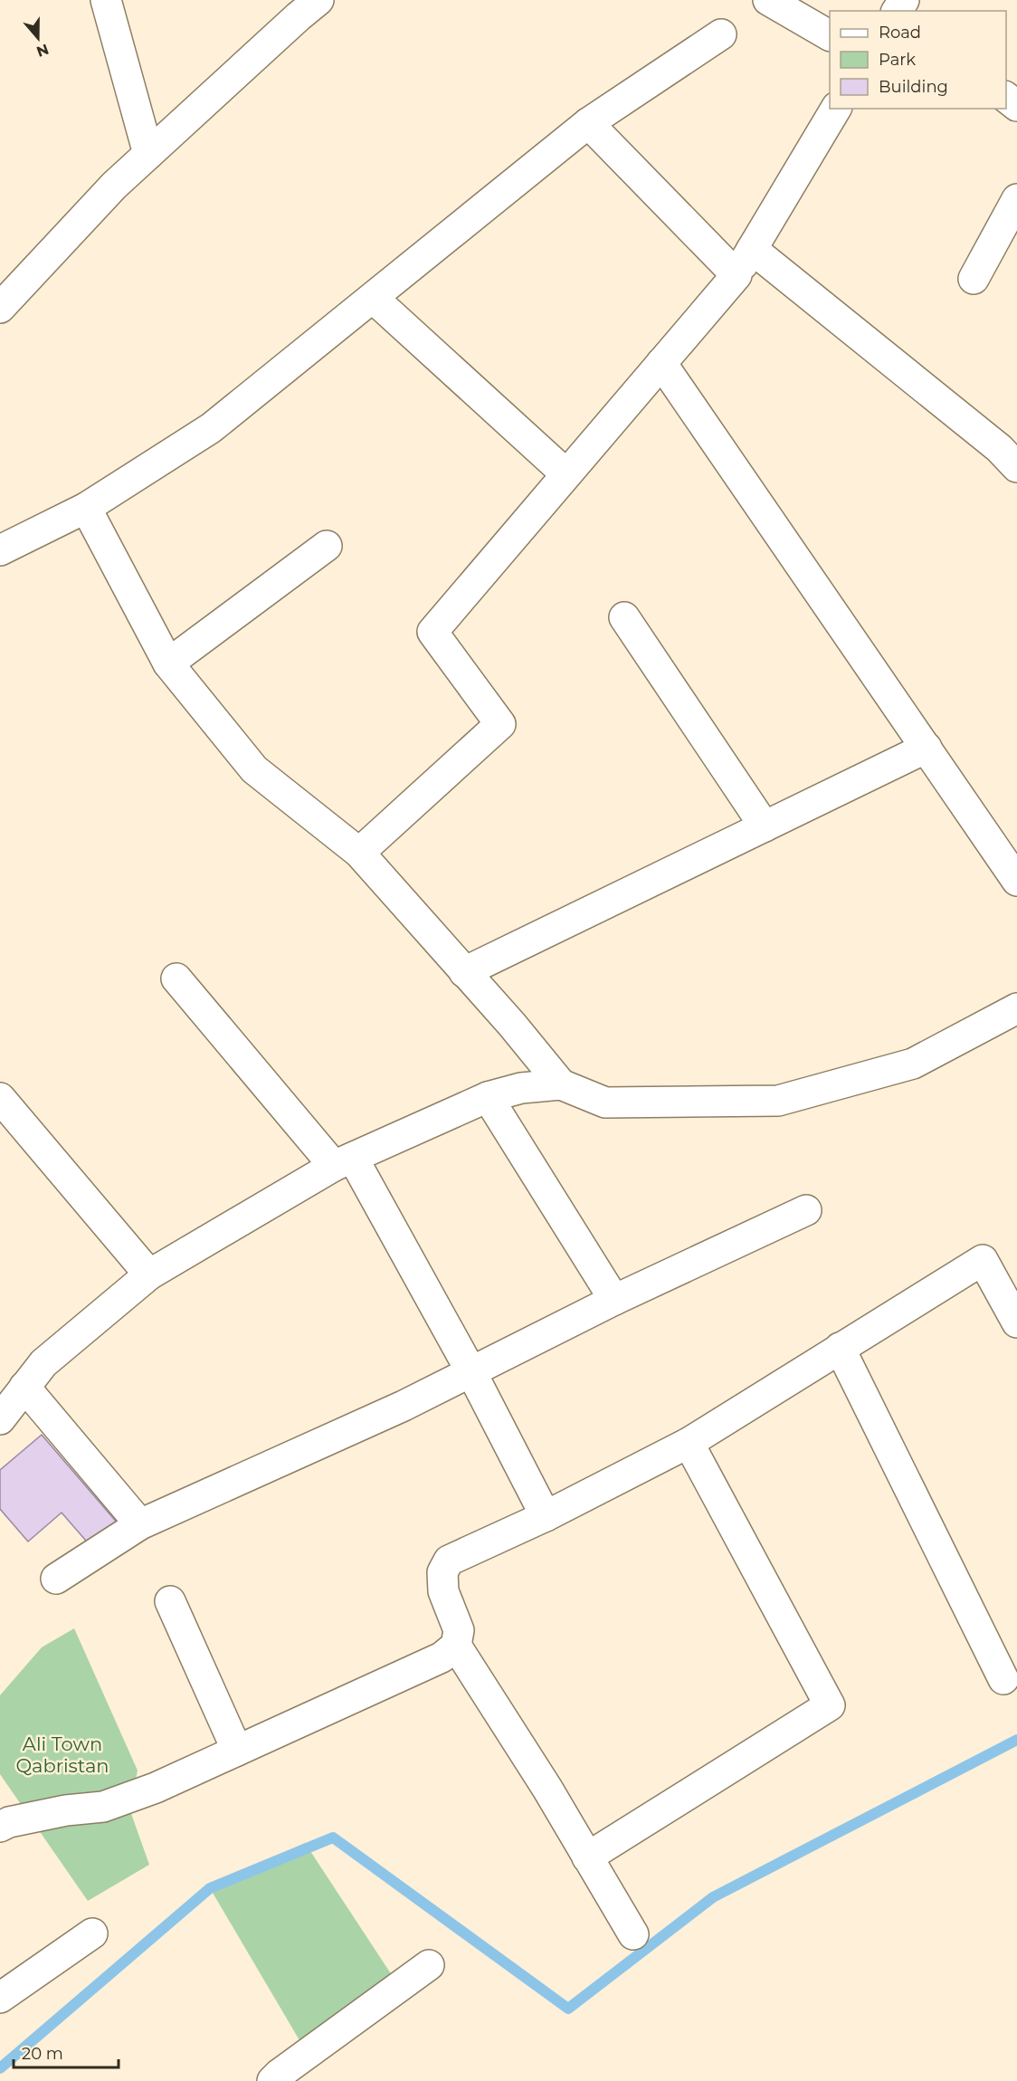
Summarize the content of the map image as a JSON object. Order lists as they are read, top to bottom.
{
  "parks": ["Ali Town Qabristan"],
  "legend": ["Road", "Park", "Building"],
  "scale_bar": "20 m",
  "north": "bottom"
}
